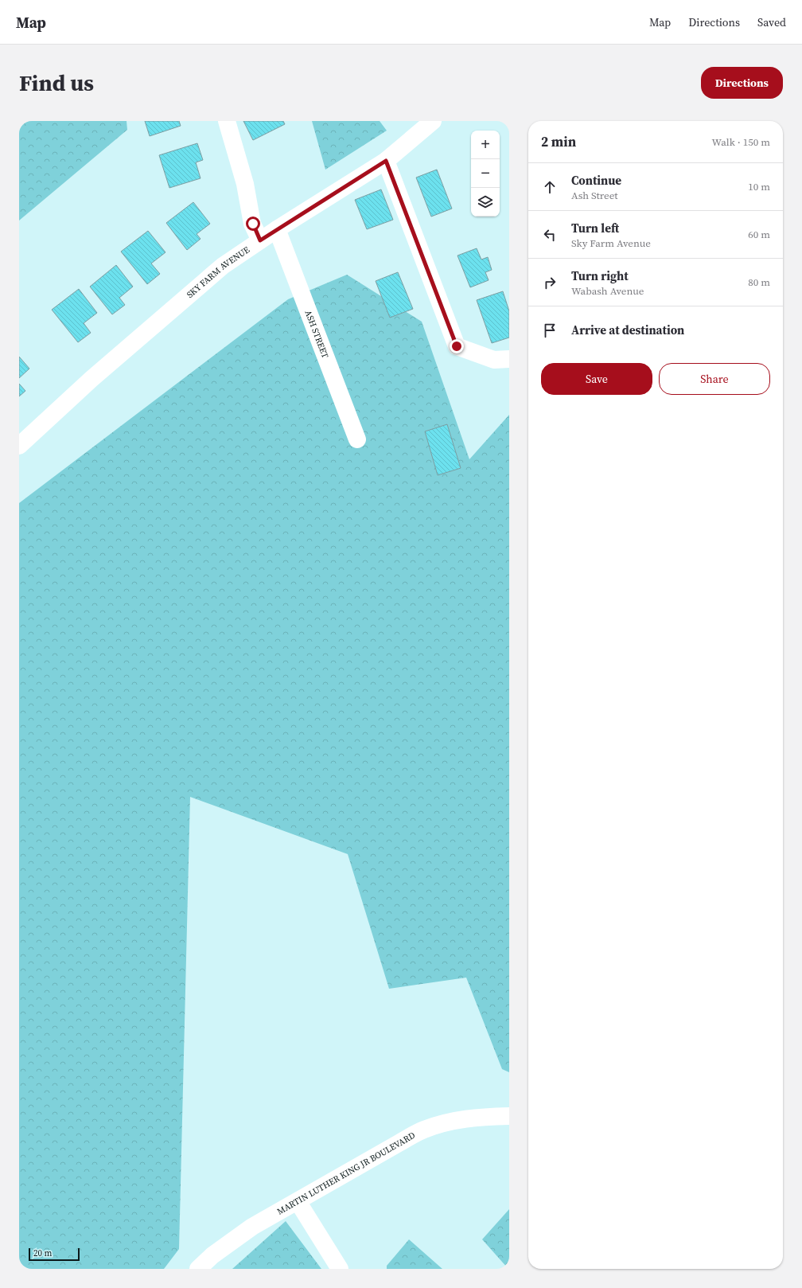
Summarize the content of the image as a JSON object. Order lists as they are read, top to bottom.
{
  "streets": {
    "street": ["SKY FARM AVENUE", "ASH STREET", "MARTIN LUTHER KING JR BOULEVARD"]
  },
  "crossings": [
    ["SKY FARM AVENUE", "ASH STREET"]
  ],
  "scale_bar": "20 m",
  "page": {
    "header": "Map",
    "nav": ["Map", "Directions", "Saved"],
    "buttons": [
      "Directions",
      ["Save", "Share"]
    ],
    "title": "Find us",
    "heading": ["2 min", "Walk · 150 m"],
    "map_buttons": ["+", "−"],
    "list": [
      ["Continue", "Ash Street", "10 m"],
      ["Turn left", "Sky Farm Avenue", "60 m"],
      ["Turn right", "Wabash Avenue", "80 m"],
      "Arrive at destination"
    ],
    "scale": "20 m"
  }
}
